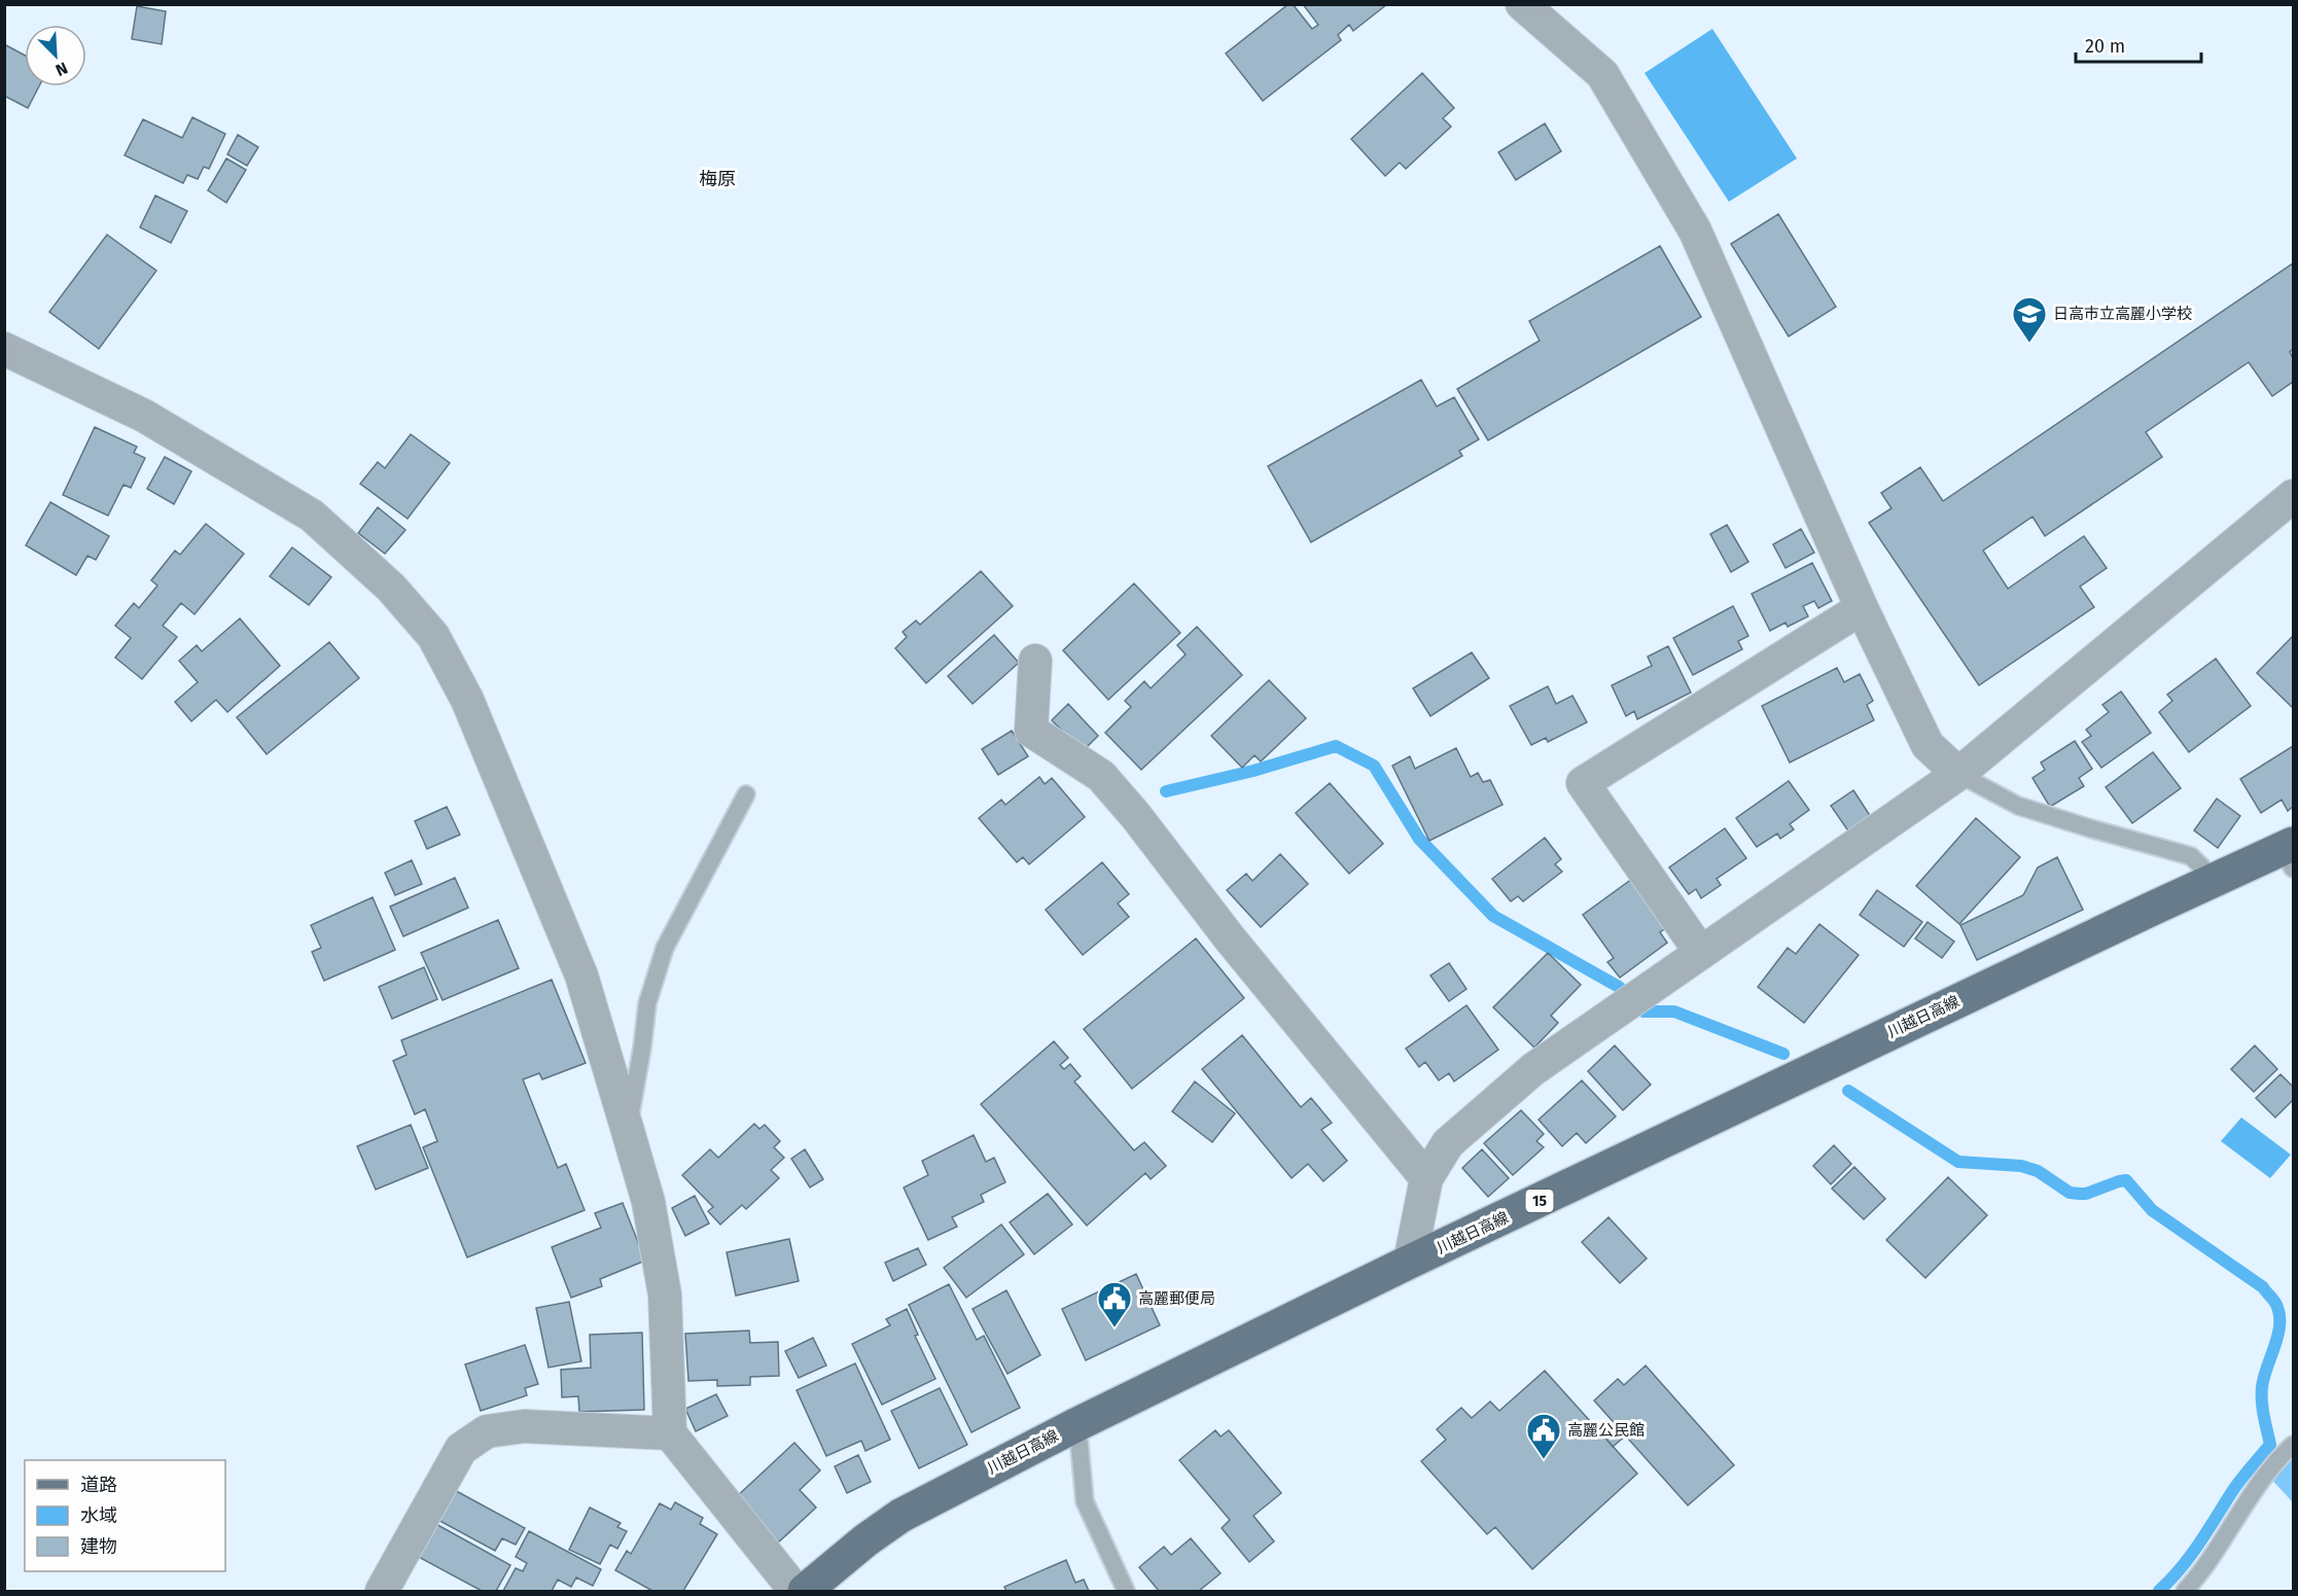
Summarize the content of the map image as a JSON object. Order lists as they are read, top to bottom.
{
  "streets": {
    "main road": ["川越日高線", "15"]
  },
  "districts": ["梅原"],
  "places": {
    "school or university": ["日高市立高麗小学校"],
    "public building": ["高麗郵便局", "高麗公民館"]
  },
  "legend": ["道路", "水域", "建物"],
  "scale_bar": "20 m",
  "north": "bottom right"
}
